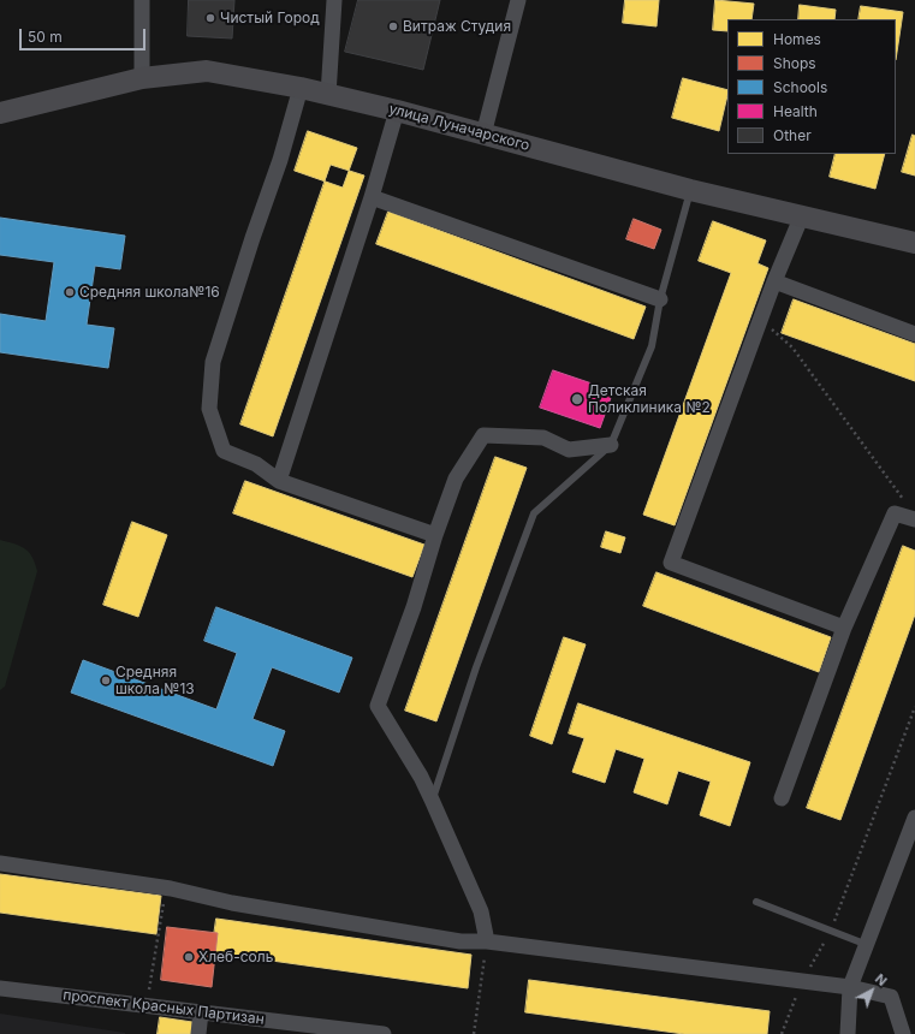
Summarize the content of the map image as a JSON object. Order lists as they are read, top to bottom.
{
  "streets": {
    "street": ["улица Луначарского", "проспект Красных Партизан"]
  },
  "places": [
    "Чистый Город",
    "Витраж Студия",
    "Средняя школа№16",
    "Детская Поликлиника №2",
    "Средняя школа №13",
    "Хлеб-соль"
  ],
  "legend": [
    "Homes",
    "Shops",
    "Schools",
    "Health",
    "Other"
  ],
  "scale_bar": "50 m",
  "north": "top right"
}
